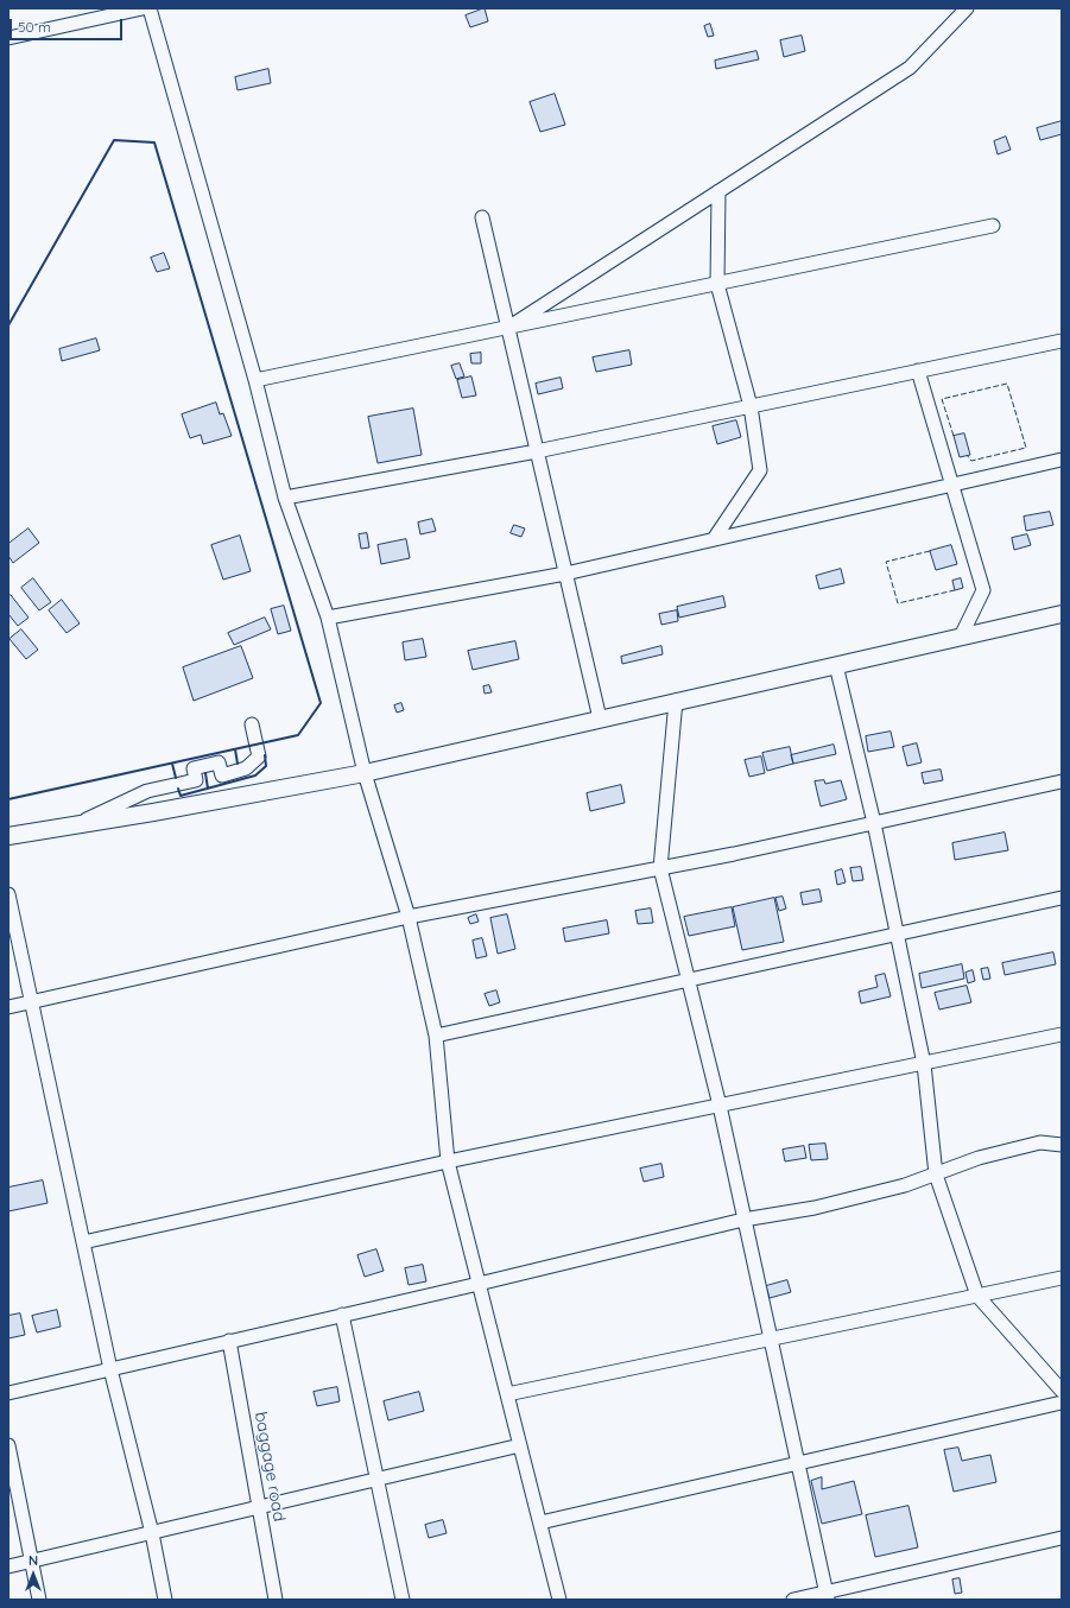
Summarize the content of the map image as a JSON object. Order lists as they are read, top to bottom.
{
  "streets": {
    "street": ["baggage road"]
  },
  "scale_bar": "50 m",
  "north": "top"
}
